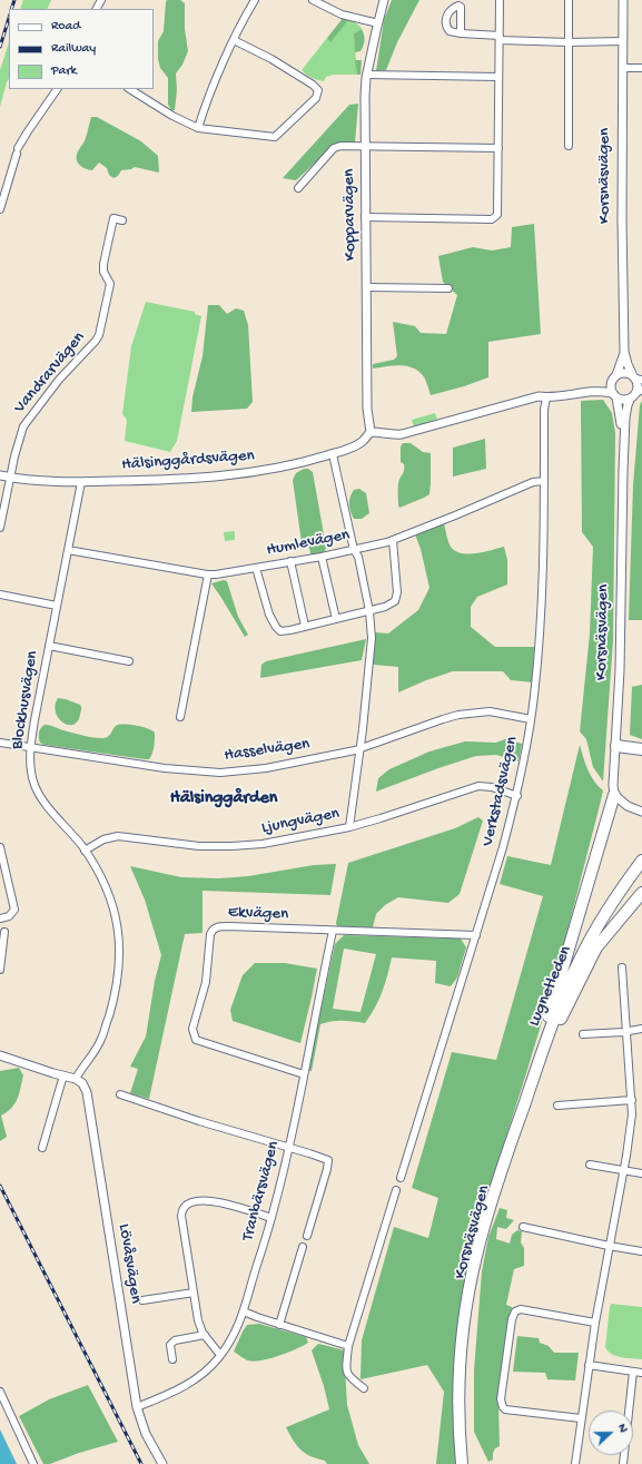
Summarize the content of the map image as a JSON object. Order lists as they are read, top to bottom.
{
  "streets": {
    "highway": ["Korsnäsvägen", "Lugnetleden"],
    "street": [
      "Kopparvägen",
      "Vandrarvägen",
      "Hälsinggårdsvägen",
      "Humlevägen",
      "Blockhusvägen",
      "Hasselvägen",
      "Verkstadsvägen",
      "Ljungvägen",
      "Ekvägen",
      "Tranbärsvägen",
      "Lövåsvägen"
    ]
  },
  "crossings": [
    ["Korsnäsvägen", "Lugnetleden"],
    ["Kopparvägen", "Hälsinggårdsvägen"],
    ["Vandrarvägen", "Hälsinggårdsvägen"],
    ["Hälsinggårdsvägen", "Blockhusvägen"],
    ["Humlevägen", "Blockhusvägen"],
    ["Humlevägen", "Verkstadsvägen"],
    ["Blockhusvägen", "Hasselvägen"],
    ["Blockhusvägen", "Ljungvägen"],
    ["Blockhusvägen", "Lövåsvägen"],
    ["Hasselvägen", "Verkstadsvägen"],
    ["Verkstadsvägen", "Ljungvägen"],
    ["Verkstadsvägen", "Ekvägen"],
    ["Ekvägen", "Tranbärsvägen"],
    ["Tranbärsvägen", "Lövåsvägen"]
  ],
  "districts": ["Hälsinggården"],
  "legend": ["Road", "Railway", "Park"],
  "north": "right"
}
